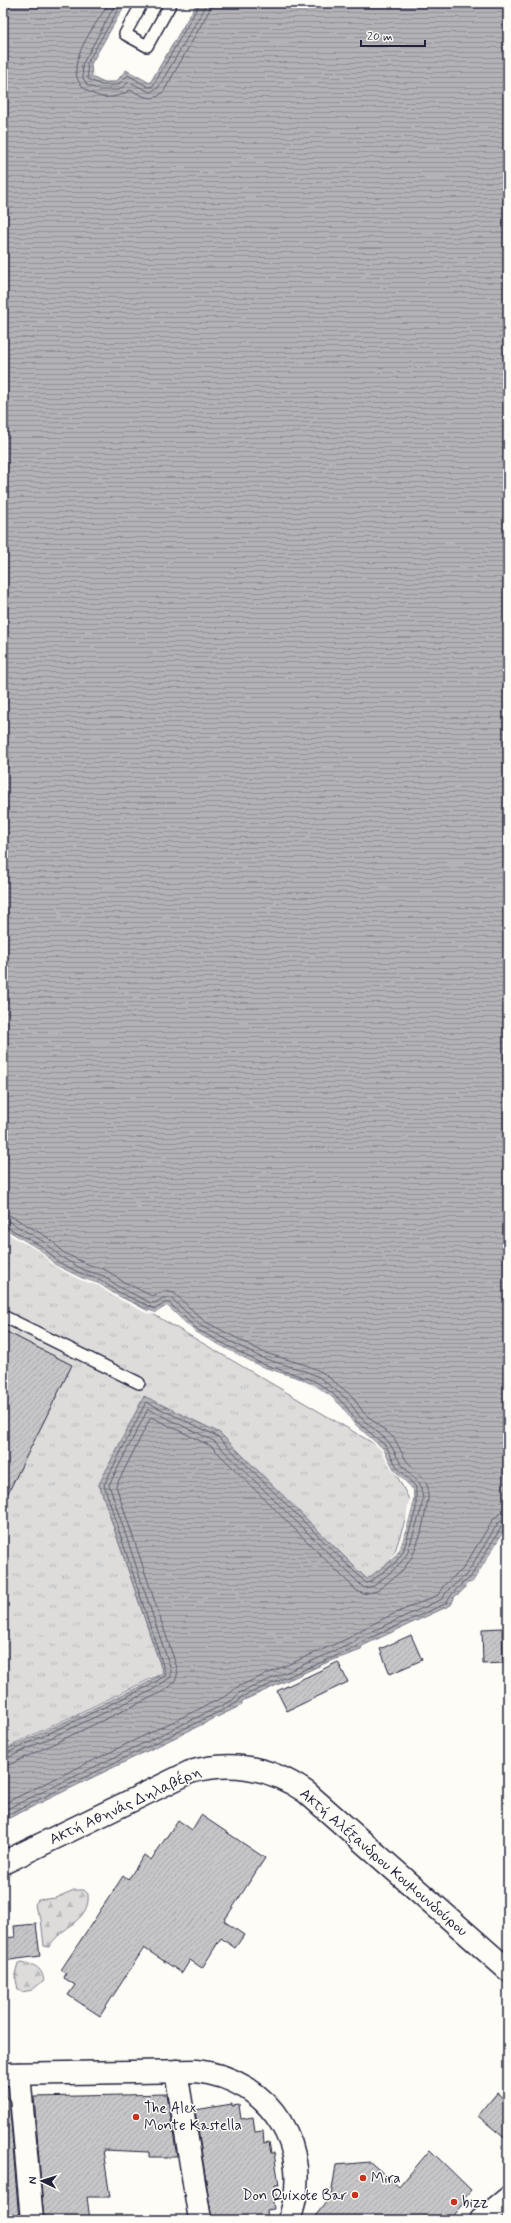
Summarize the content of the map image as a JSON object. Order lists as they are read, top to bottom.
{
  "streets": {
    "street": ["Ακτή Αθηνάς Δηλαβέρη", "Ακτή Αλέξανδρου Κουμουνδούρου"]
  },
  "crossings": [
    ["Ακτή Αθηνάς Δηλαβέρη", "Ακτή Αλέξανδρου Κουμουνδούρου"]
  ],
  "places": [
    "The Alex Monte Kastella",
    "Mira",
    "Don Quixote Bar",
    "bizz"
  ],
  "scale_bar": "20 m",
  "north": "left"
}
